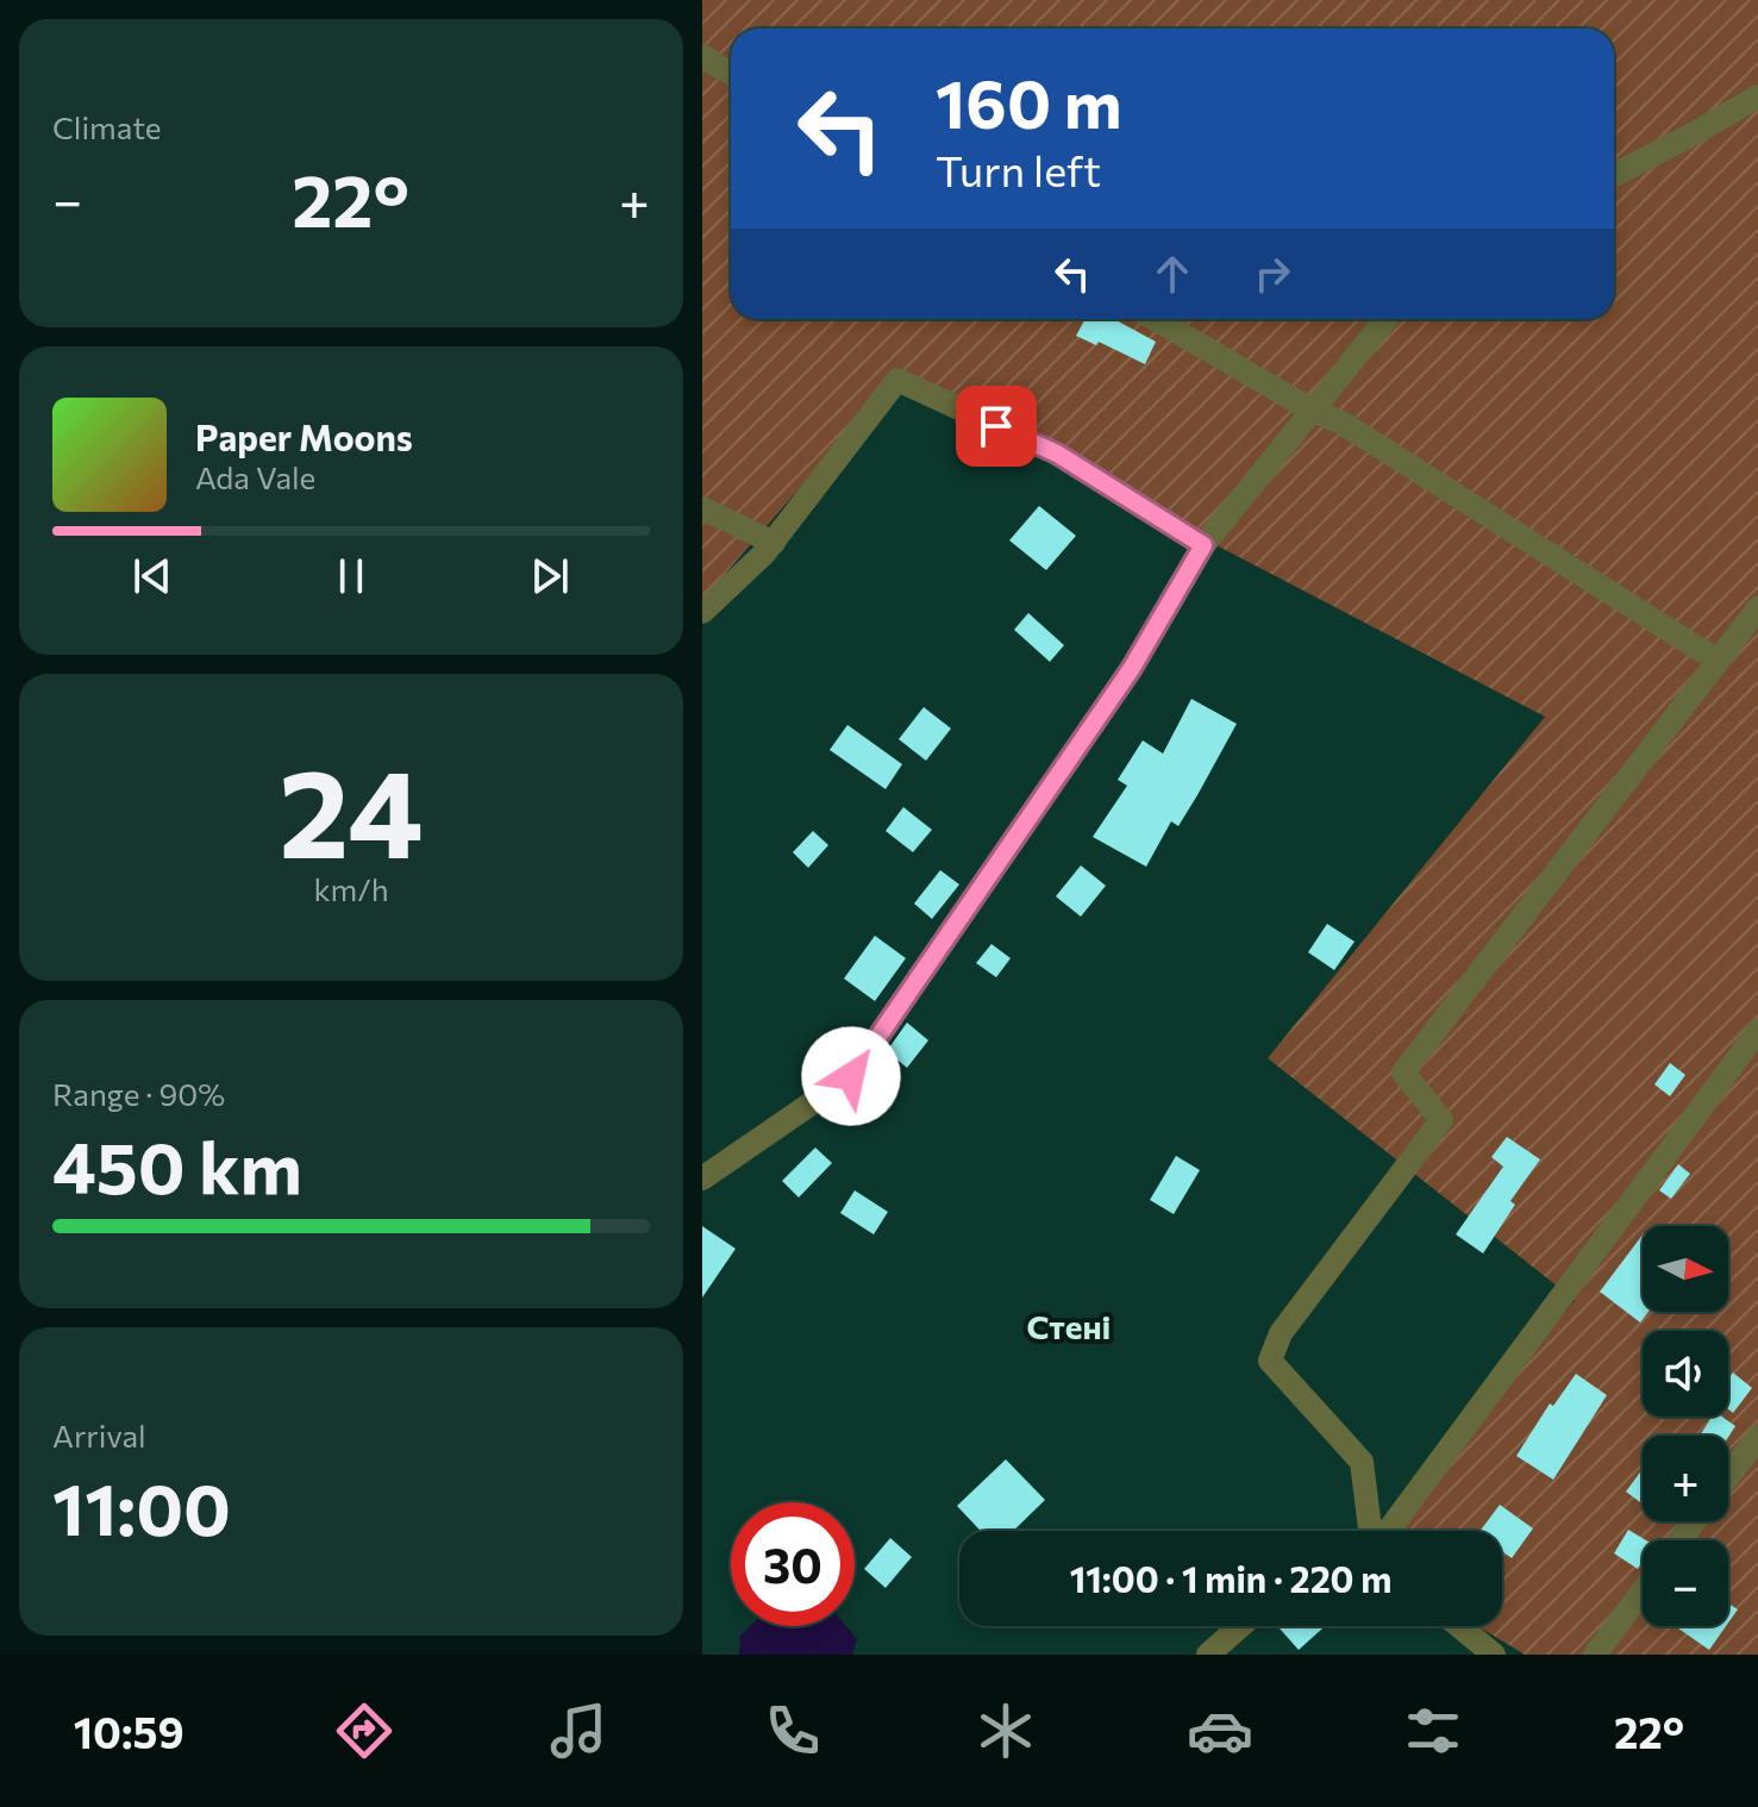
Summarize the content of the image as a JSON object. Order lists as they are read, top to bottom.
{
  "districts": ["Стені"],
  "north": "right",
  "page": {
    "tile": [
      "Climate",
      ["24", "km/h"],
      ["Range · 90%", "450 km"],
      ["Arrival", "11:00"]
    ],
    "turn": ["160 m", "Turn left"],
    "heat": ["−", "22°", "+"],
    "song": ["Paper Moons", "Ada Vale"],
    "map_buttons": ["+", "−"],
    "limit": "30",
    "trip": "11:00 · 1 min · 220 m",
    "tabs": ["10:59", "22°"]
  }
}
